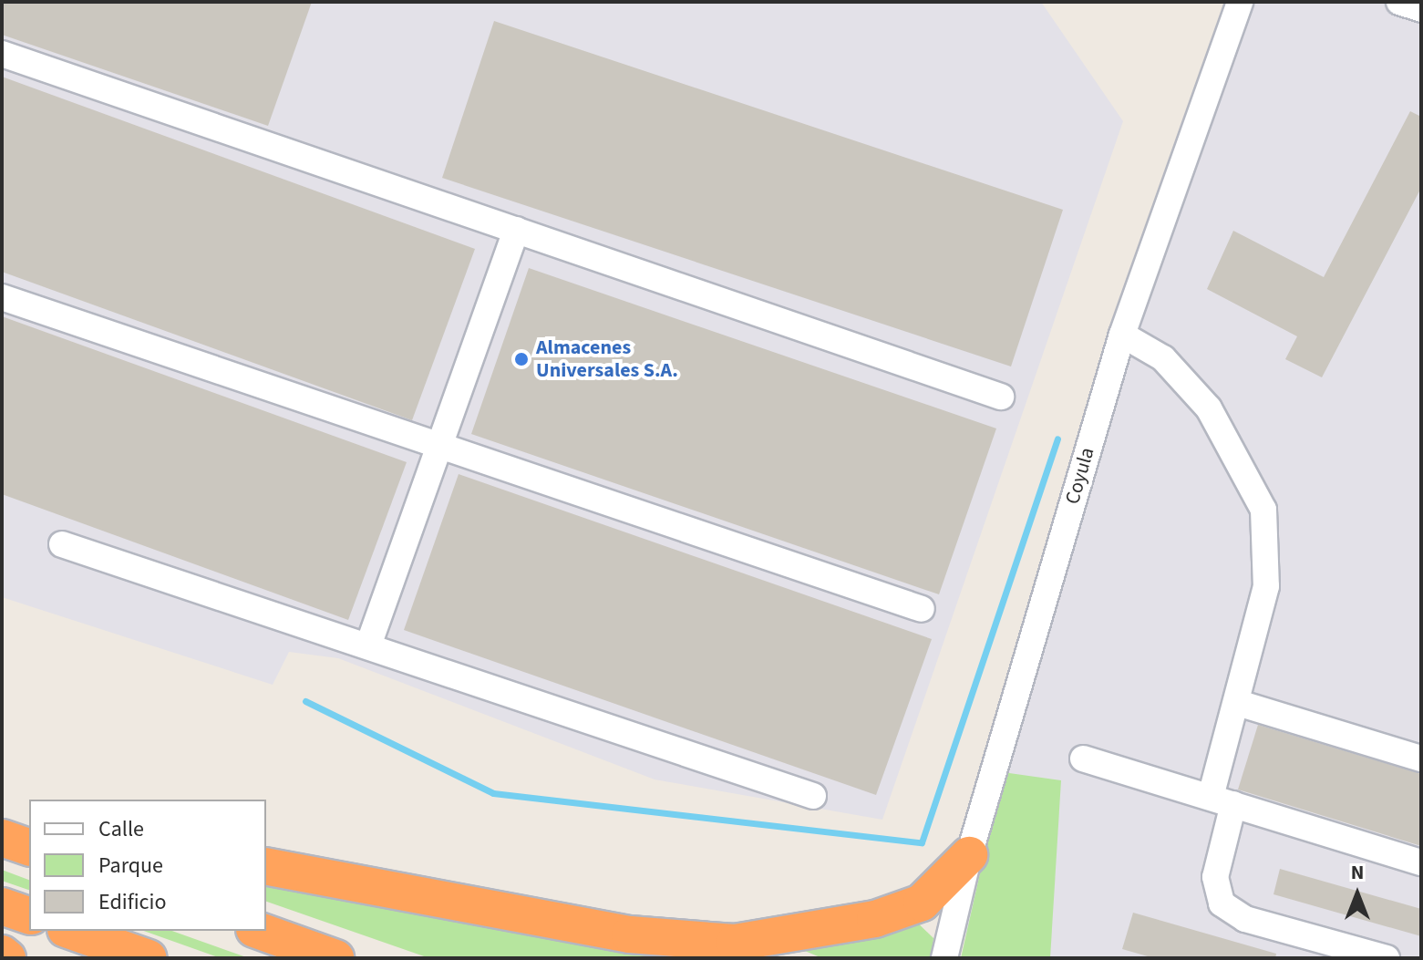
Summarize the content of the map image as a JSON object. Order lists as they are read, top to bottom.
{
  "streets": {
    "street": ["Coyula"]
  },
  "places": ["Almacenes Universales S.A."],
  "legend": ["Calle", "Parque", "Edificio"],
  "north": "top"
}
